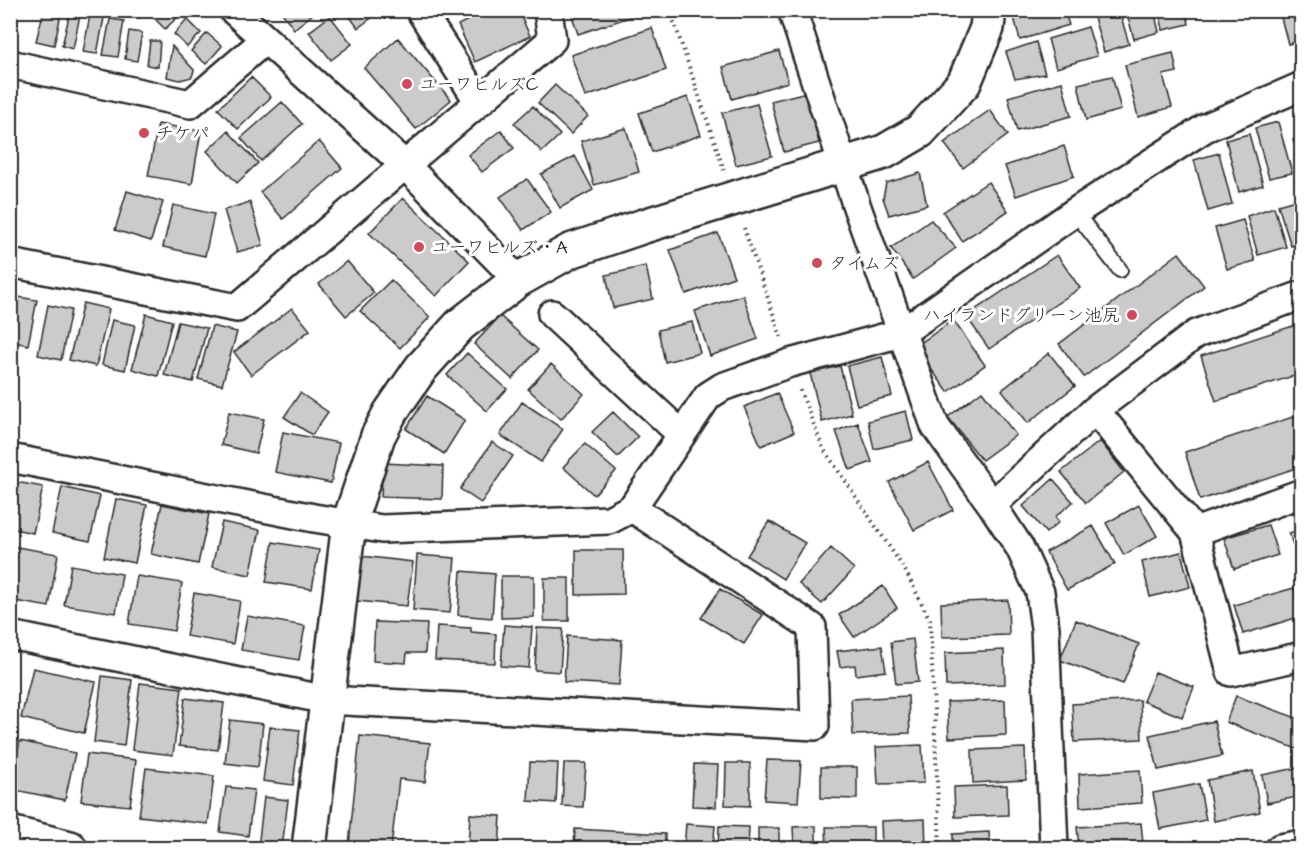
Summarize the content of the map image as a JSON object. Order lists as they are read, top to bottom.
{
  "places": [
    "ユーワヒルズC",
    "チケパ",
    "ユーワヒルズ・A",
    "タイムズ",
    "ハイランドグリーン池尻"
  ]
}
